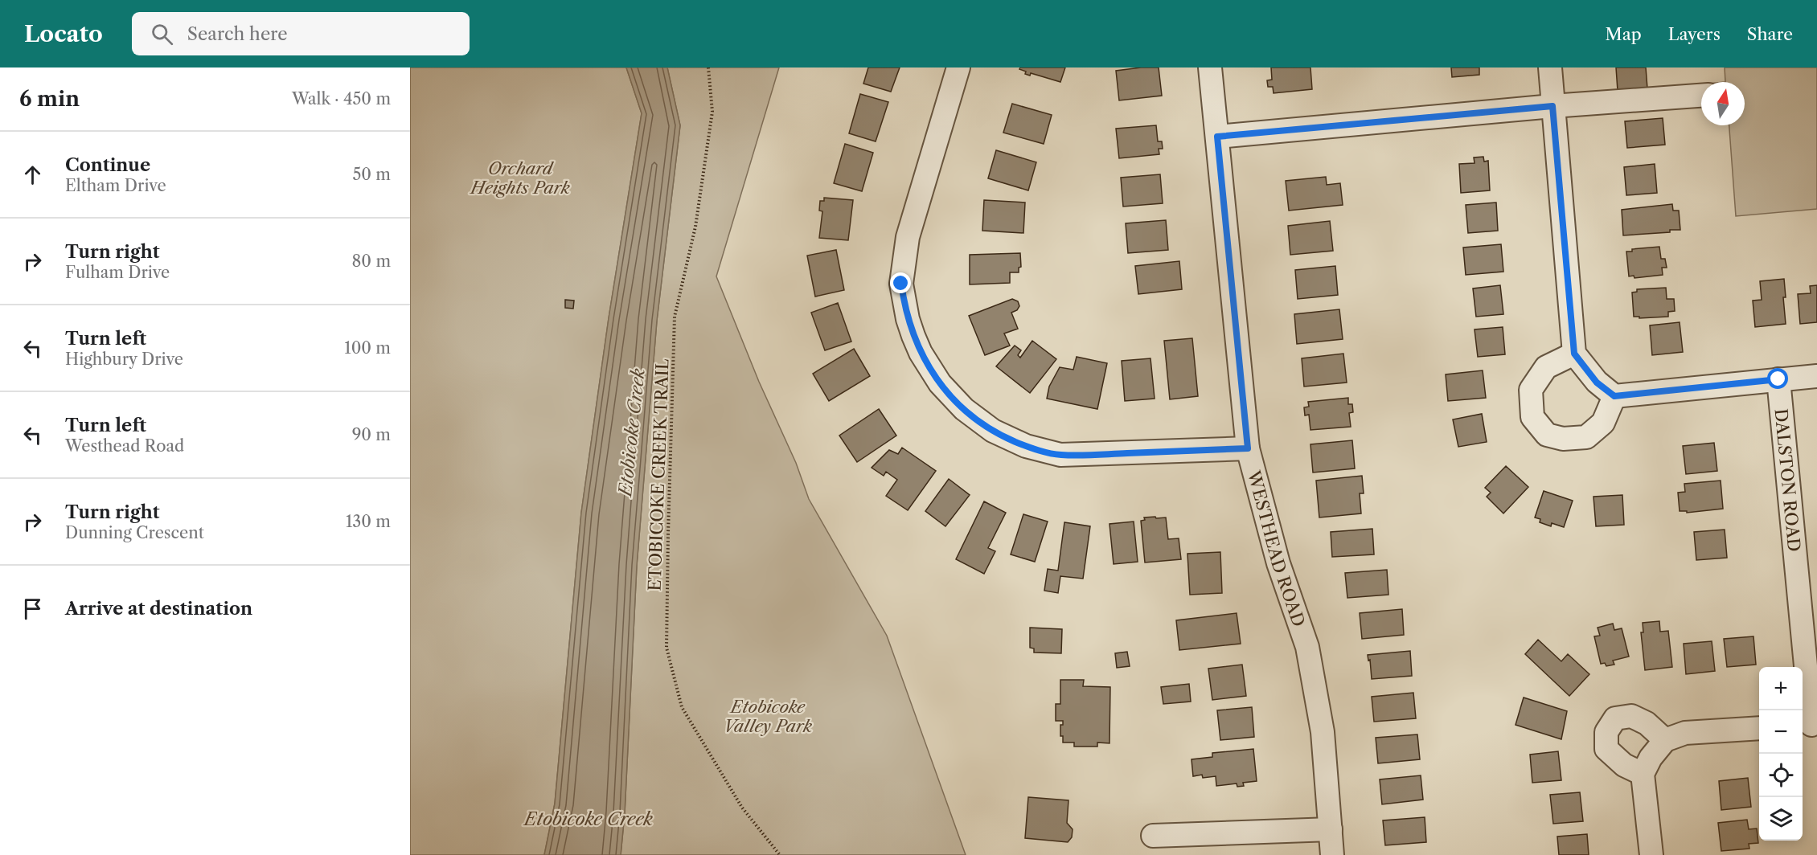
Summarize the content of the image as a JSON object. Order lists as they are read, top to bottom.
{
  "streets": {
    "street": ["DALSTON ROAD", "WESTHEAD ROAD"],
    "path": ["ETOBICOKE CREEK TRAIL"]
  },
  "water": ["Etobicoke Creek"],
  "parks": ["Orchard Heights Park", "Etobicoke Valley Park"],
  "north": "top",
  "page": {
    "header": "Locato",
    "search": "Search here",
    "nav": ["Map", "Layers", "Share"],
    "heading": ["6 min", "Walk · 450 m"],
    "list": [
      ["Continue", "Eltham Drive", "50 m"],
      ["Turn right", "Fulham Drive", "80 m"],
      ["Turn left", "Highbury Drive", "100 m"],
      ["Turn left", "Westhead Road", "90 m"],
      ["Turn right", "Dunning Crescent", "130 m"],
      "Arrive at destination"
    ],
    "map_buttons": ["+", "−"]
  }
}
